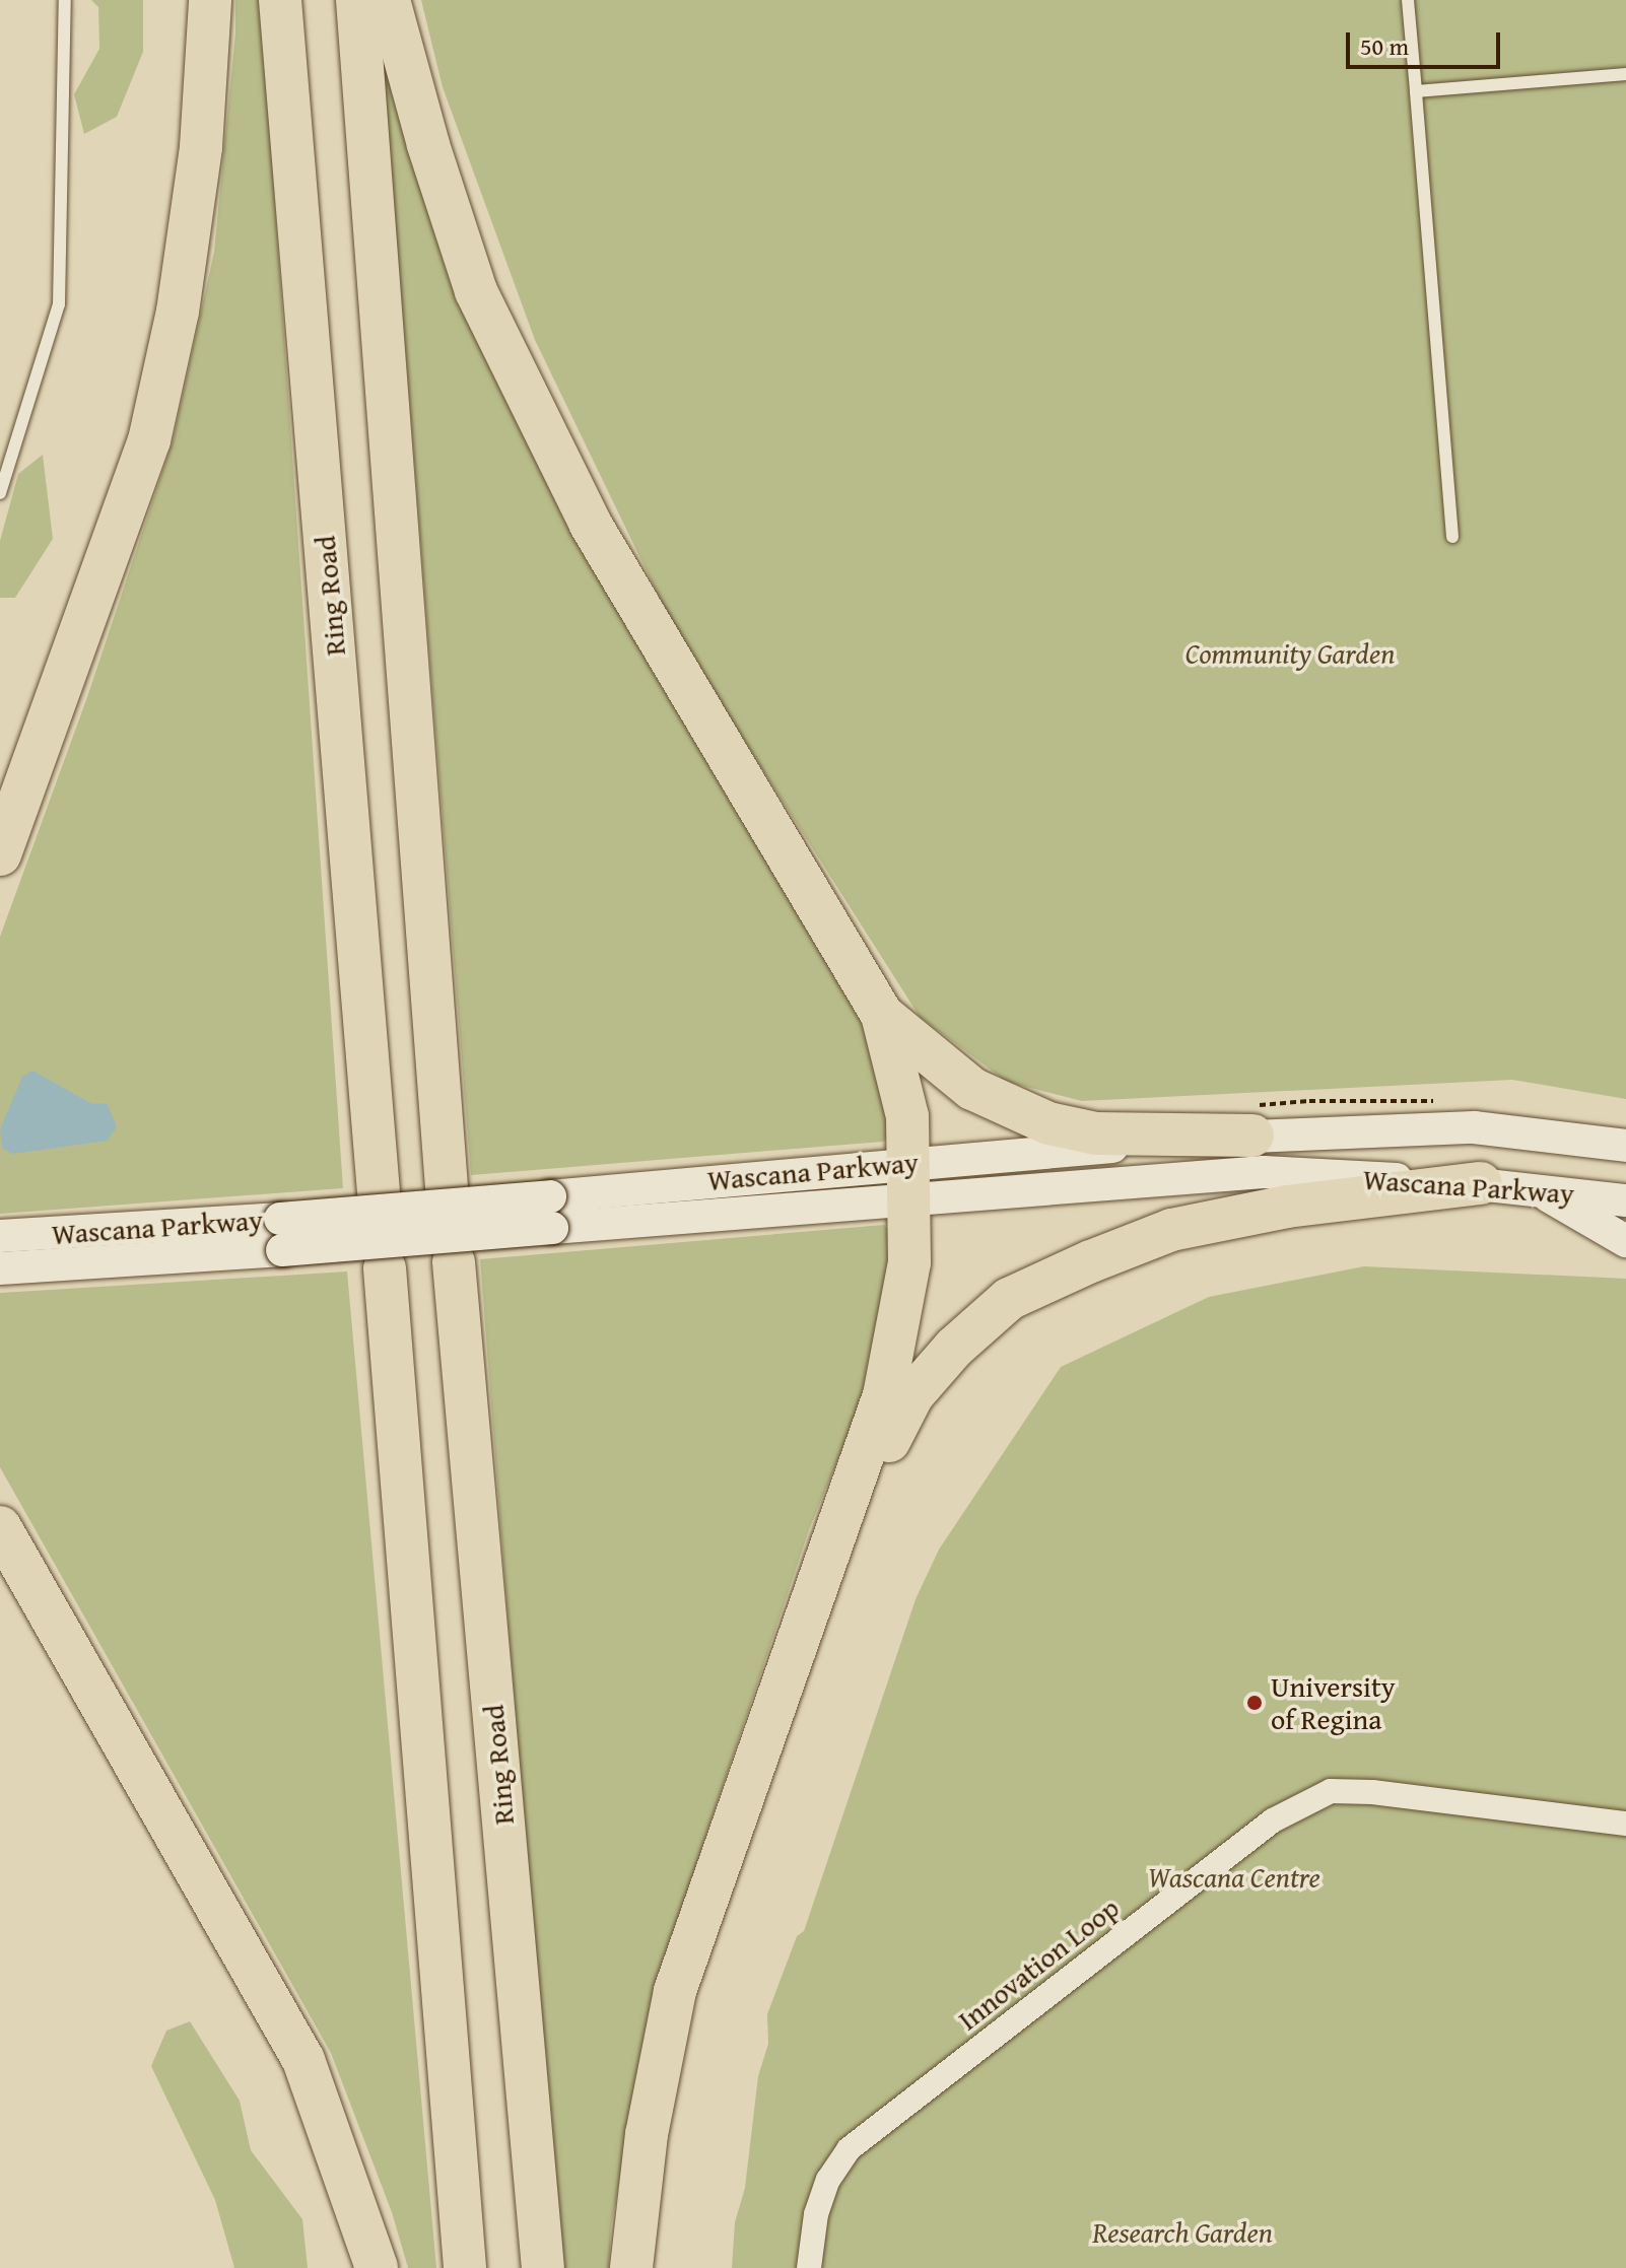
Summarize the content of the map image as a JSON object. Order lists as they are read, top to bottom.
{
  "streets": {
    "highway": ["Ring Road"],
    "main road": ["Wascana Parkway"],
    "street": ["Innovation Loop"]
  },
  "parks": ["Community Garden", "Wascana Centre", "Research Garden"],
  "places": ["University of Regina"],
  "scale_bar": "50 m"
}
